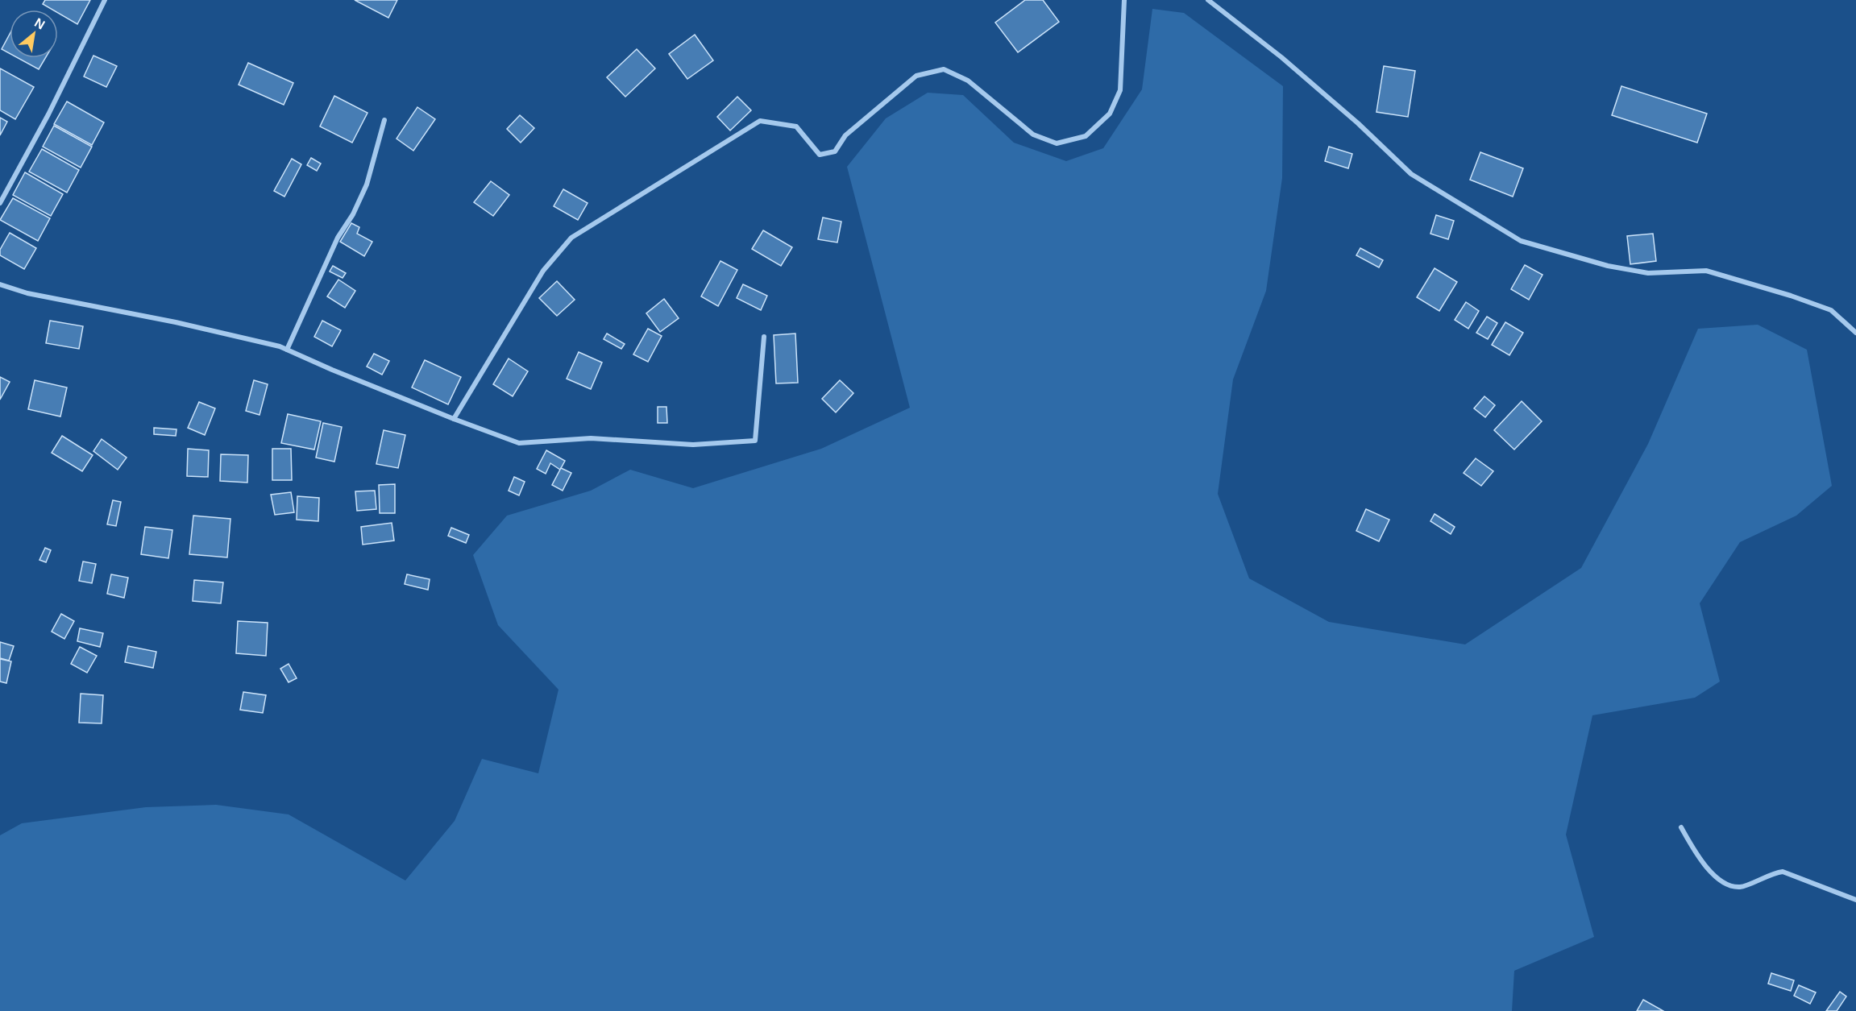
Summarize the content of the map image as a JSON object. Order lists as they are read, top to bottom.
{
  "north": "top right"
}
